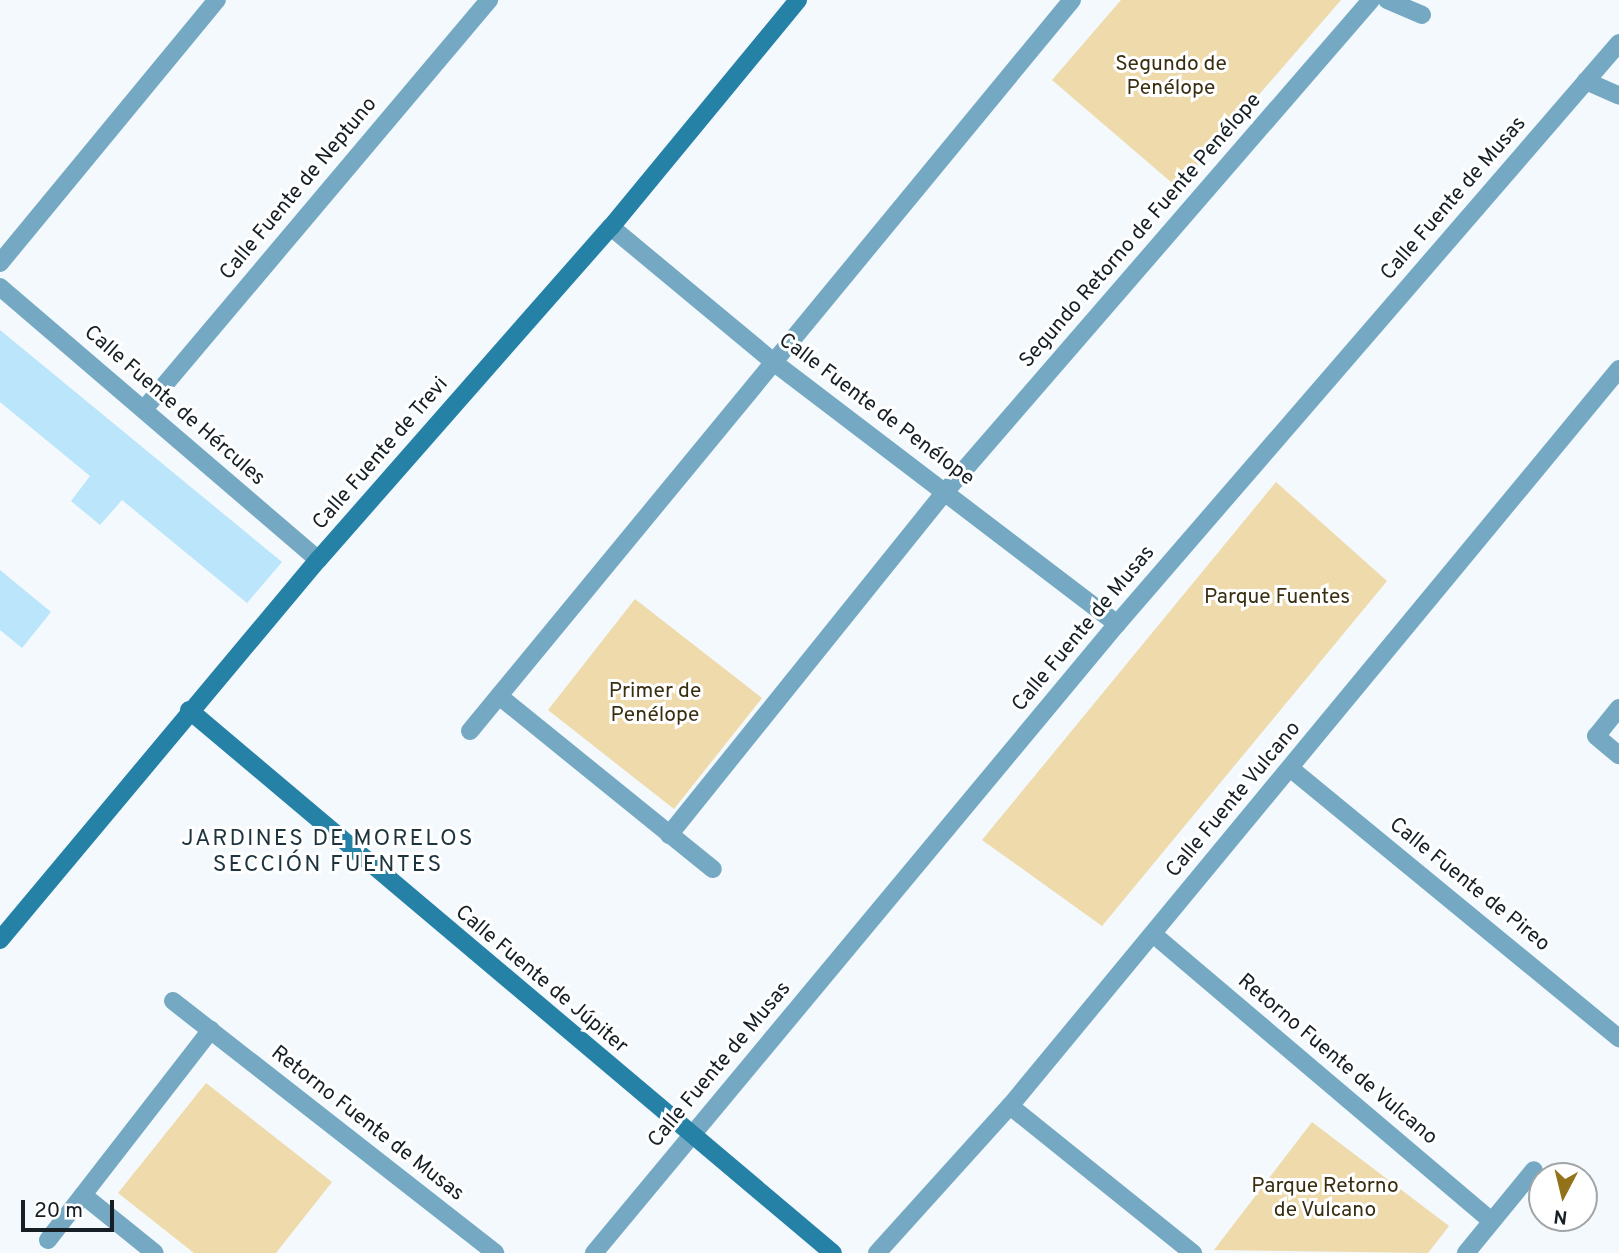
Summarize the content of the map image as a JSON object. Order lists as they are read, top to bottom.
{
  "streets": {
    "street": [
      "Calle Fuente de Neptuno",
      "Calle Fuente de Musas",
      "Segundo Retorno de Fuente Penélope",
      "Calle Fuente de Hércules",
      "Calle Fuente de Penélope",
      "Calle Fuente de Trevi",
      "Calle Fuente Vulcano",
      "Calle Fuente de Pireo",
      "Calle Fuente de Júpiter",
      "Retorno Fuente de Vulcano",
      "Retorno Fuente de Musas"
    ]
  },
  "crossings": [
    ["Calle Fuente de Neptuno", "Calle Fuente de Hércules"],
    ["Calle Fuente de Musas", "Calle Fuente de Penélope"],
    ["Calle Fuente de Musas", "Calle Fuente de Júpiter"],
    ["Segundo Retorno de Fuente Penélope", "Calle Fuente de Penélope"],
    ["Calle Fuente de Hércules", "Calle Fuente de Trevi"],
    ["Calle Fuente de Penélope", "Calle Fuente de Trevi"],
    ["Calle Fuente de Trevi", "Calle Fuente de Júpiter"],
    ["Calle Fuente Vulcano", "Calle Fuente de Pireo"],
    ["Calle Fuente Vulcano", "Retorno Fuente de Vulcano"]
  ],
  "districts": ["JARDINES DE MORELOS SECCIÓN FUENTES"],
  "parks": [
    "Segundo de Penélope",
    "Parque Fuentes",
    "Primer de Penélope",
    "Parque Retorno de Vulcano"
  ],
  "scale_bar": "20 m",
  "north": "bottom"
}
